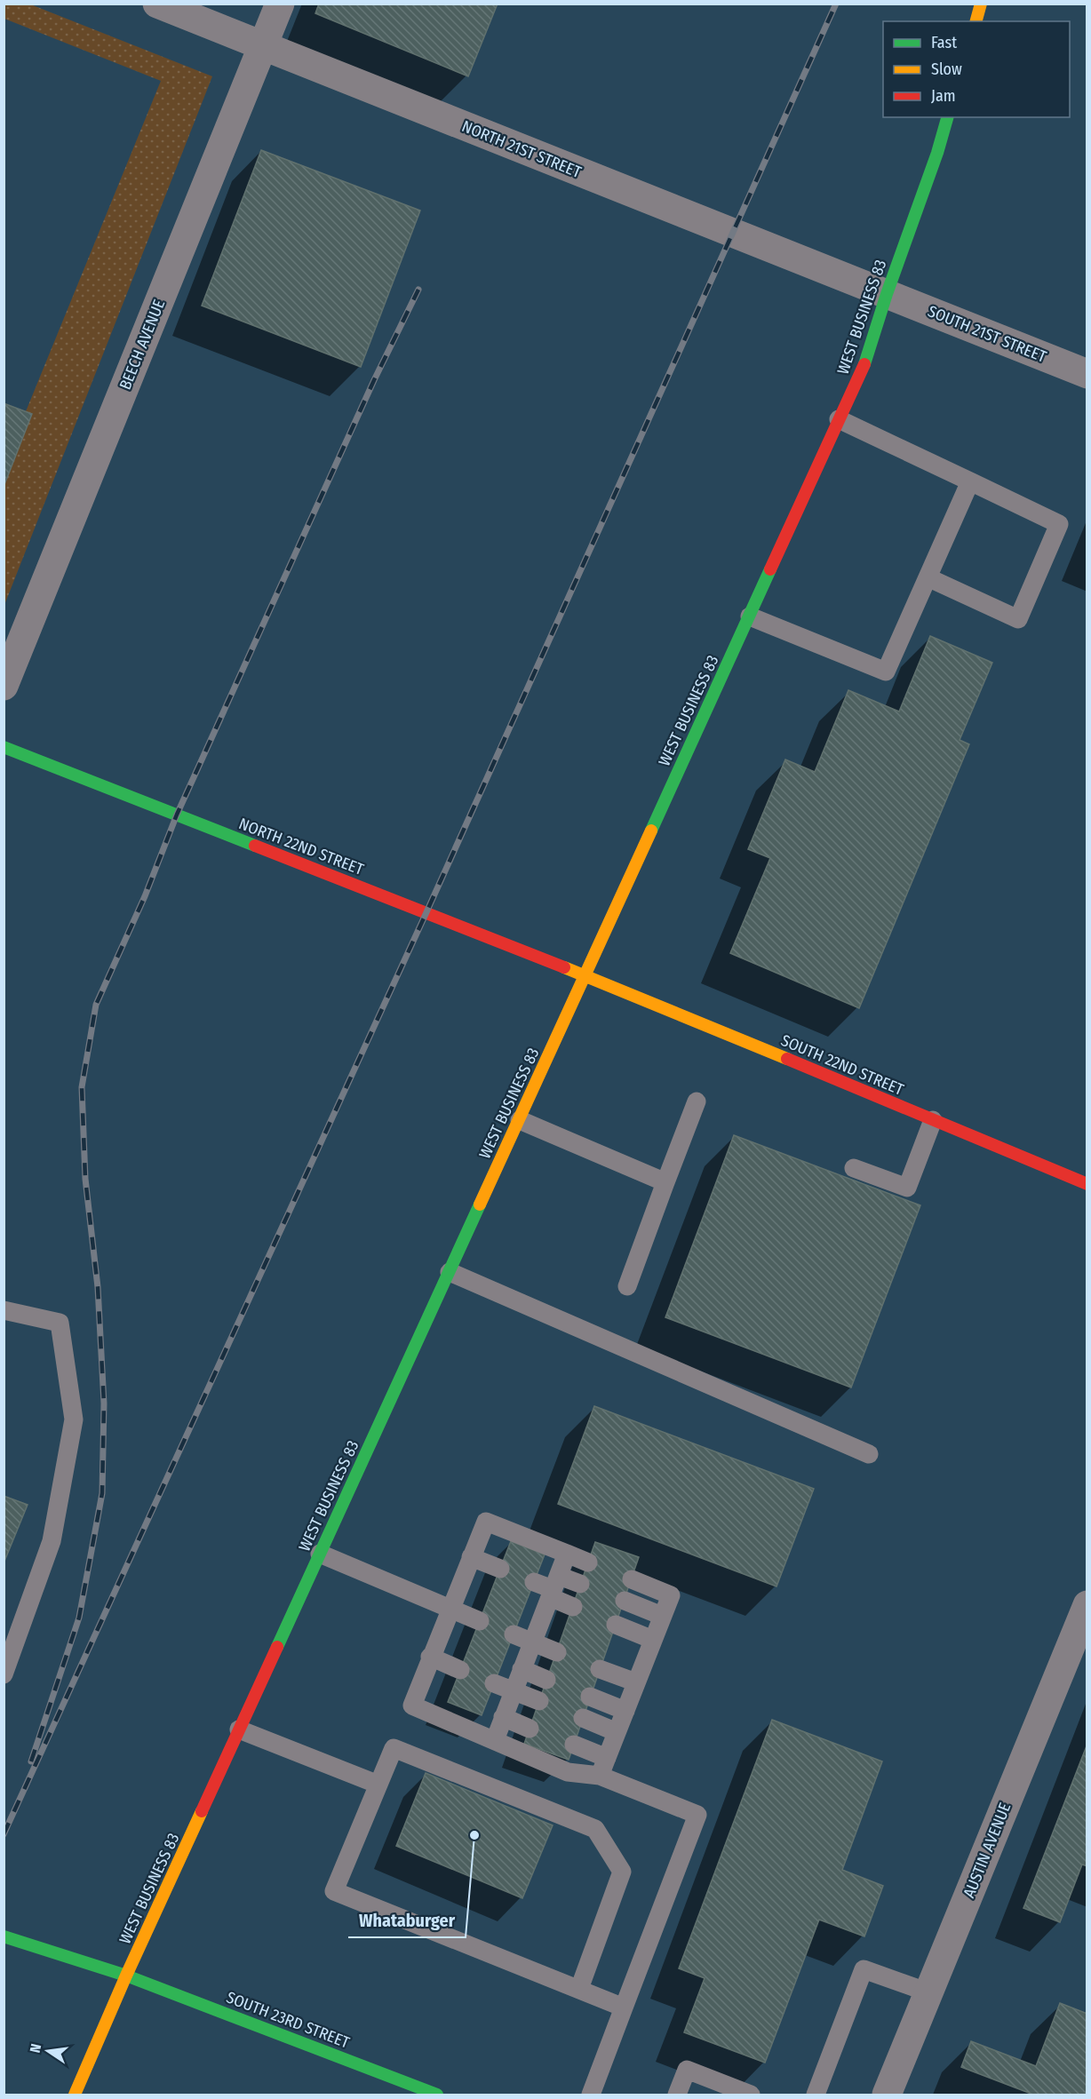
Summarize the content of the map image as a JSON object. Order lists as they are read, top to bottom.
{
  "streets": {
    "main road": [
      "WEST BUSINESS 83",
      "NORTH 22ND STREET",
      "SOUTH 22ND STREET",
      "SOUTH 23RD STREET"
    ],
    "street": [
      "NORTH 21ST STREET",
      "SOUTH 21ST STREET",
      "BEECH AVENUE",
      "AUSTIN AVENUE"
    ]
  },
  "crossings": [
    ["NORTH 21ST STREET", "WEST BUSINESS 83"],
    ["NORTH 21ST STREET", "SOUTH 21ST STREET"],
    ["NORTH 21ST STREET", "BEECH AVENUE"],
    ["WEST BUSINESS 83", "SOUTH 21ST STREET"],
    ["WEST BUSINESS 83", "NORTH 22ND STREET"],
    ["WEST BUSINESS 83", "SOUTH 22ND STREET"],
    ["WEST BUSINESS 83", "SOUTH 23RD STREET"],
    ["NORTH 22ND STREET", "SOUTH 22ND STREET"]
  ],
  "places": ["Whataburger"],
  "legend": ["Fast", "Slow", "Jam"],
  "north": "left"
}
